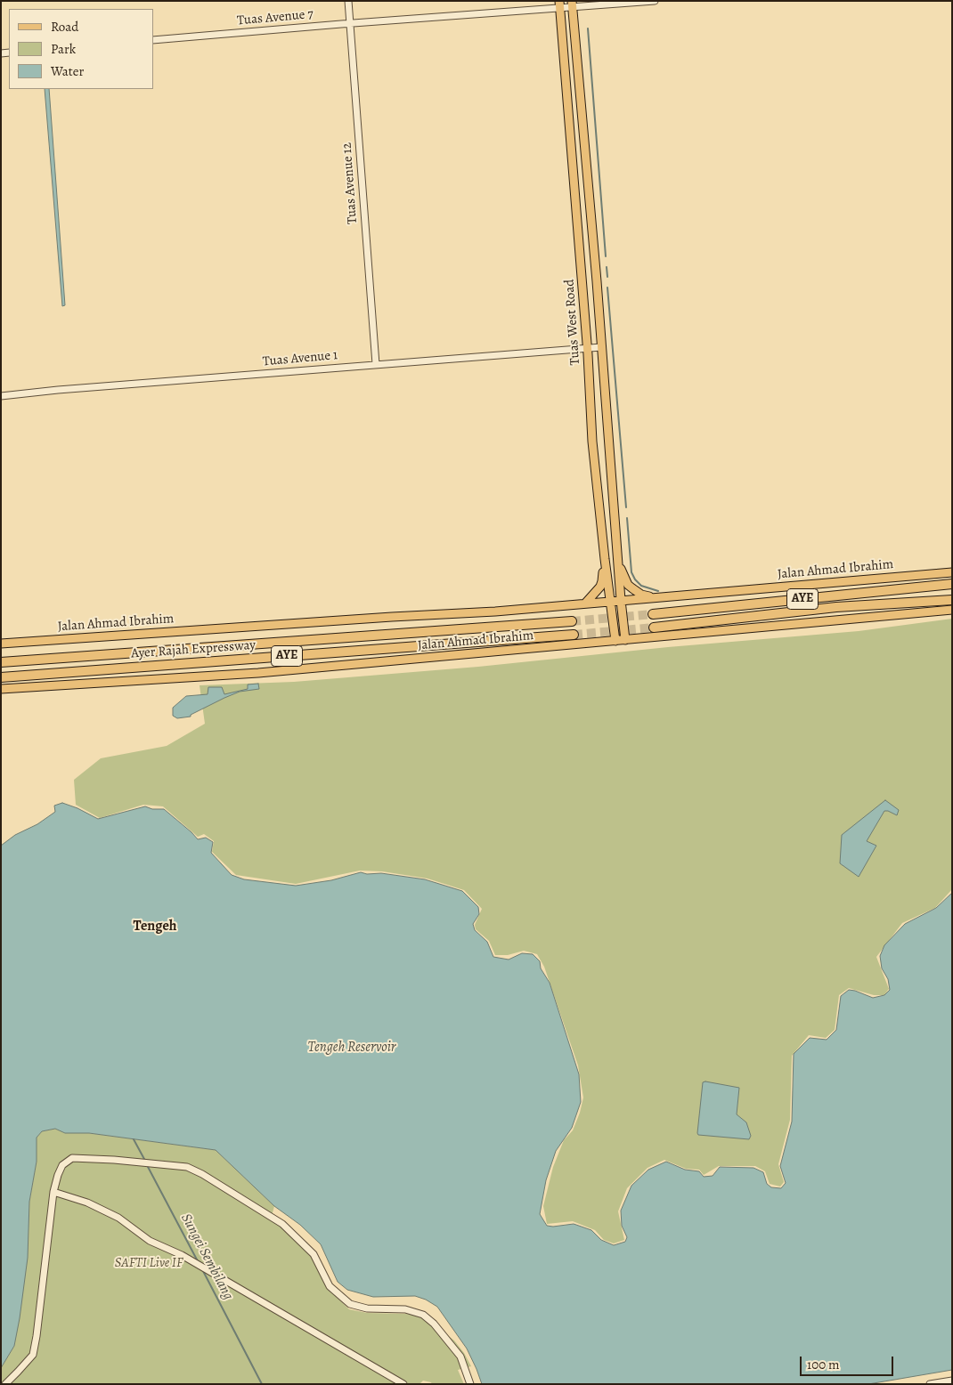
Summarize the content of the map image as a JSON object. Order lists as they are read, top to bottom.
{
  "streets": {
    "highway": ["AYE", "Ayer Rajah Expressway"],
    "main road": ["Tuas West Road", "Jalan Ahmad Ibrahim"],
    "street": ["Tuas Avenue 7", "Tuas Avenue 12", "Tuas Avenue 1"]
  },
  "crossings": [
    ["Tuas Avenue 7", "Tuas Avenue 12"],
    ["Tuas Avenue 7", "Tuas West Road"],
    ["Tuas Avenue 12", "Tuas Avenue 1"],
    ["Tuas West Road", "Tuas Avenue 1"],
    ["Tuas West Road", "Jalan Ahmad Ibrahim"]
  ],
  "districts": ["Tengeh"],
  "water": ["Tengeh Reservoir", "Sungei Sembilang"],
  "parks": ["SAFTI Live IF"],
  "legend": ["Road", "Park", "Water"],
  "scale_bar": "100 m"
}
